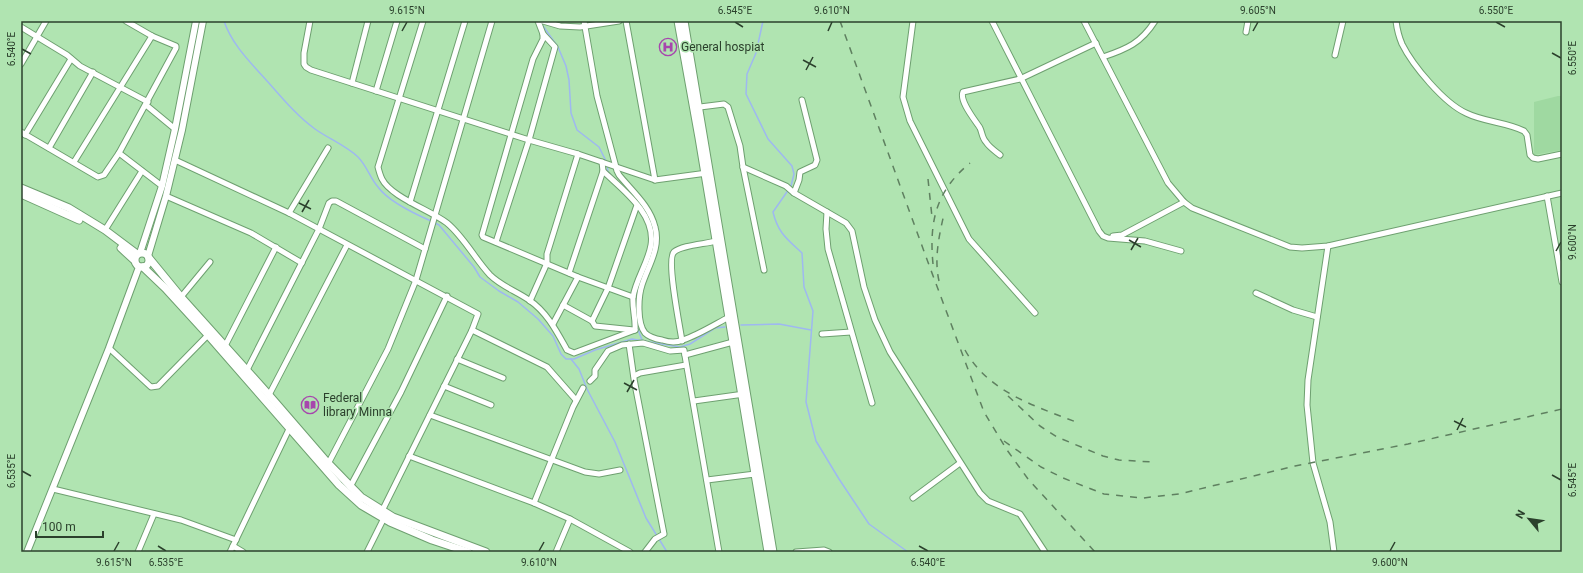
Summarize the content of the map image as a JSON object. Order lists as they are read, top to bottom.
{
  "places": {
    "hospital": ["General hospiat"],
    "library": ["Federal library Minna"]
  },
  "scale_bar": "100 m",
  "north": "top left",
  "coordinates": [
    "9.615°N",
    "6.545°E",
    "9.610°N",
    "9.605°N",
    "6.550°E",
    "6.540°E",
    "9.600°N",
    "6.535°E"
  ]
}
